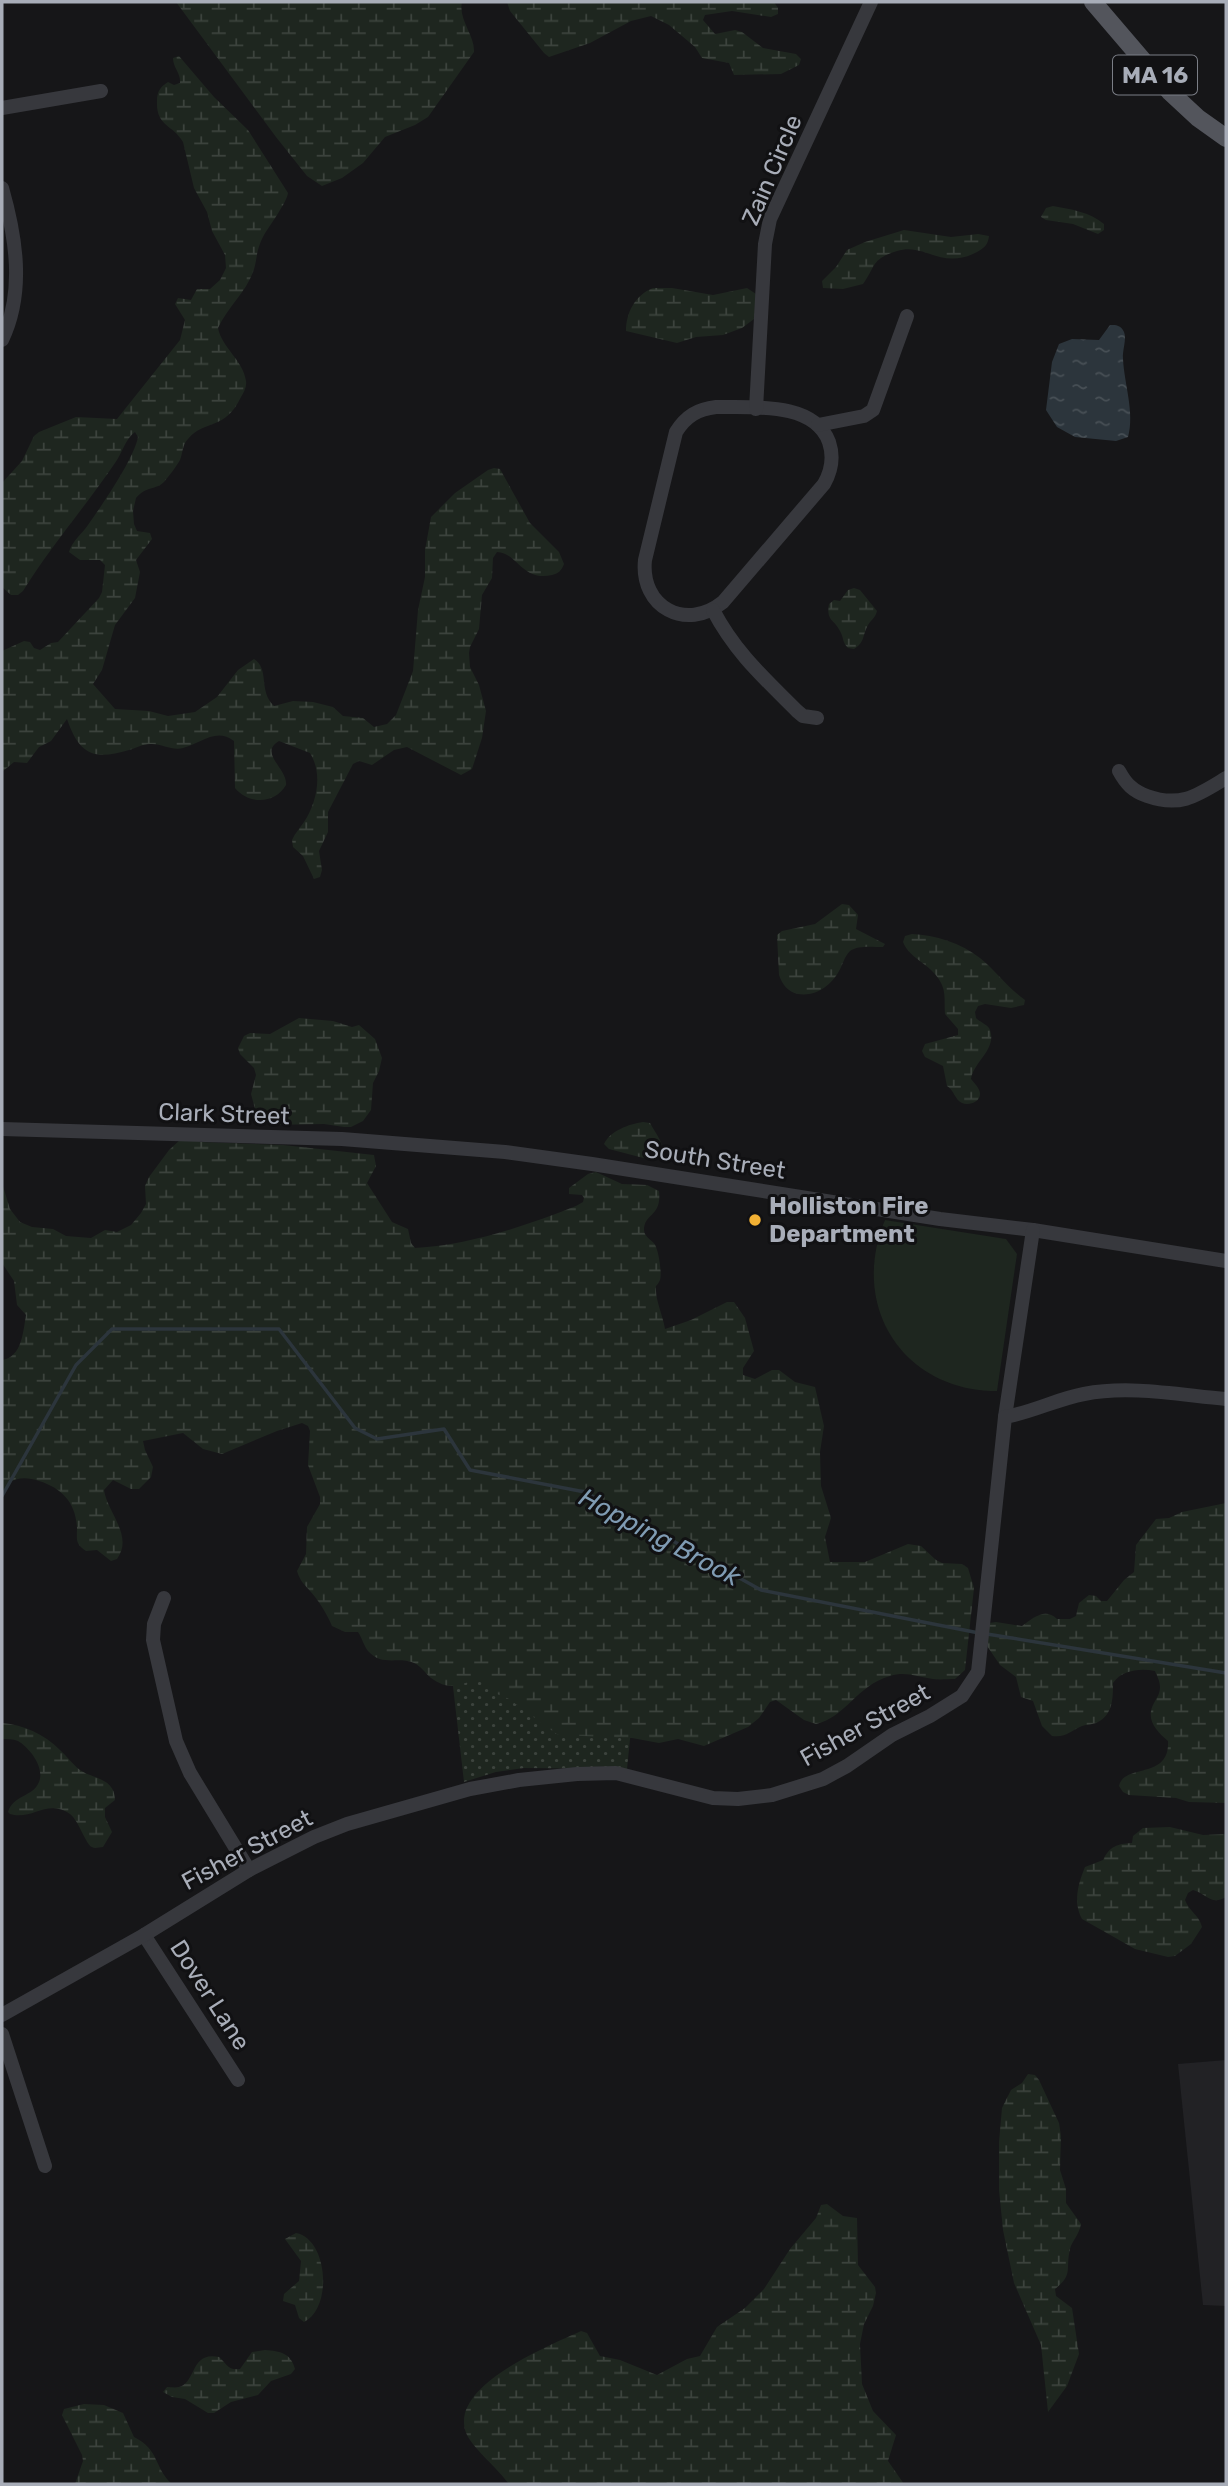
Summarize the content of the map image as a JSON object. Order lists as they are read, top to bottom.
{
  "streets": {
    "main road": ["MA 16"],
    "street": [
      "Zain Circle",
      "Clark Street",
      "South Street",
      "Fisher Street",
      "Dover Lane"
    ]
  },
  "crossings": [
    ["Clark Street", "South Street"],
    ["South Street", "Fisher Street"],
    ["Fisher Street", "Dover Lane"]
  ],
  "water": ["Hopping Brook"],
  "places": ["Holliston Fire Department"]
}
